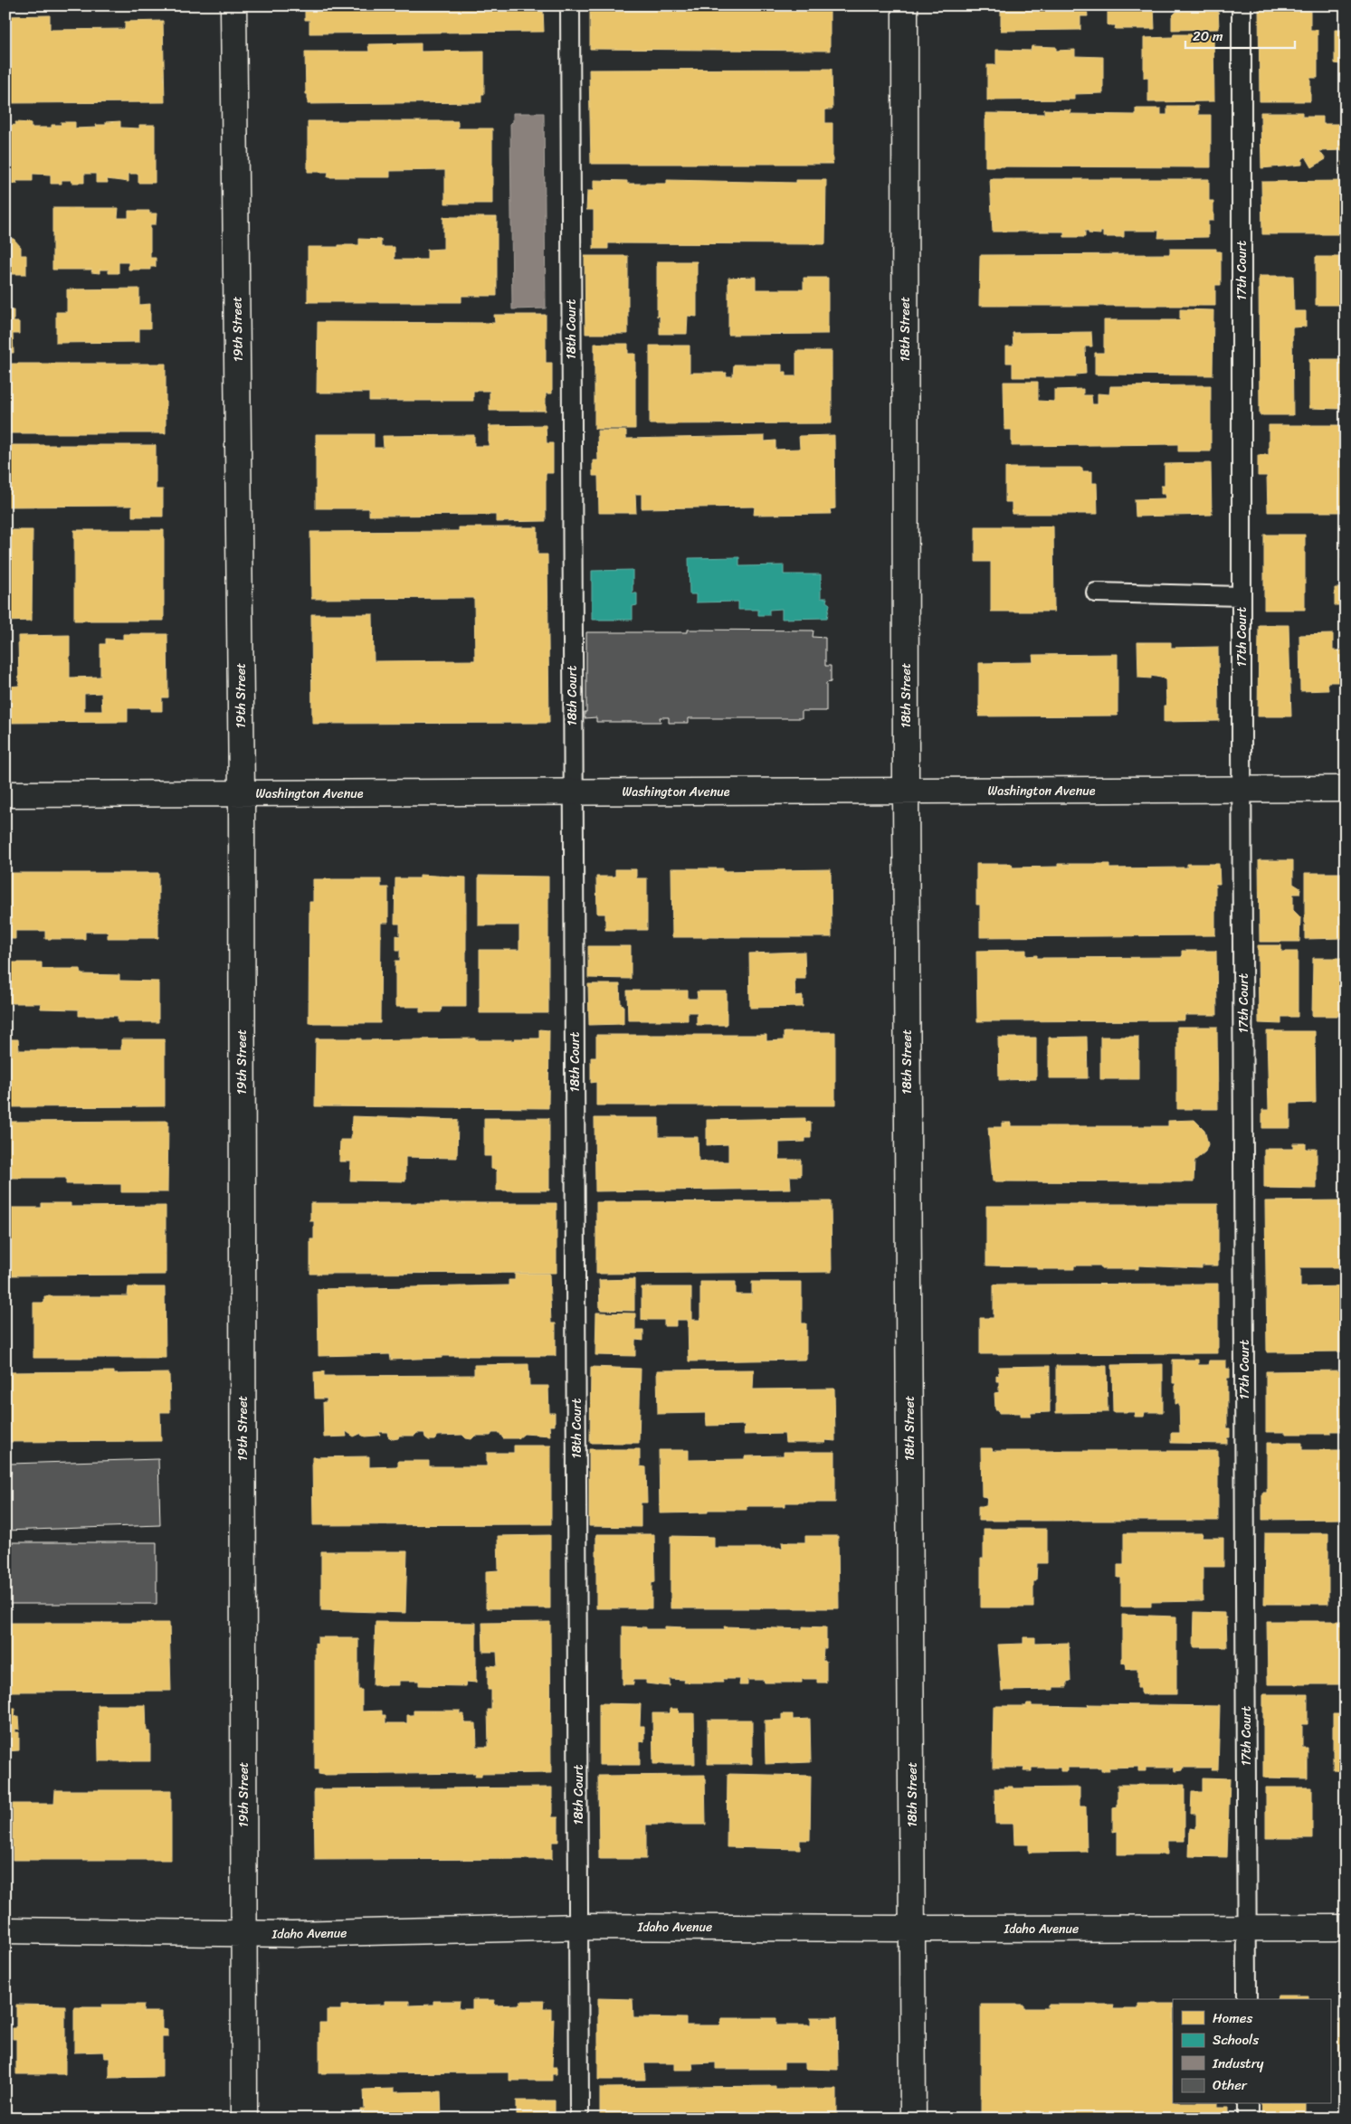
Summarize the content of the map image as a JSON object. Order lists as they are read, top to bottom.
{
  "streets": {
    "street": [
      "19th Street",
      "18th Street",
      "Washington Avenue",
      "Idaho Avenue"
    ],
    "lane": ["17th Court", "18th Court"]
  },
  "crossings": [
    ["17th Court", "Washington Avenue"],
    ["17th Court", "Idaho Avenue"],
    ["19th Street", "Washington Avenue"],
    ["19th Street", "Idaho Avenue"],
    ["18th Court", "Washington Avenue"],
    ["18th Court", "Idaho Avenue"],
    ["18th Street", "Washington Avenue"],
    ["18th Street", "Idaho Avenue"]
  ],
  "legend": [
    "Homes",
    "Schools",
    "Industry",
    "Other"
  ],
  "scale_bar": "20 m"
}
